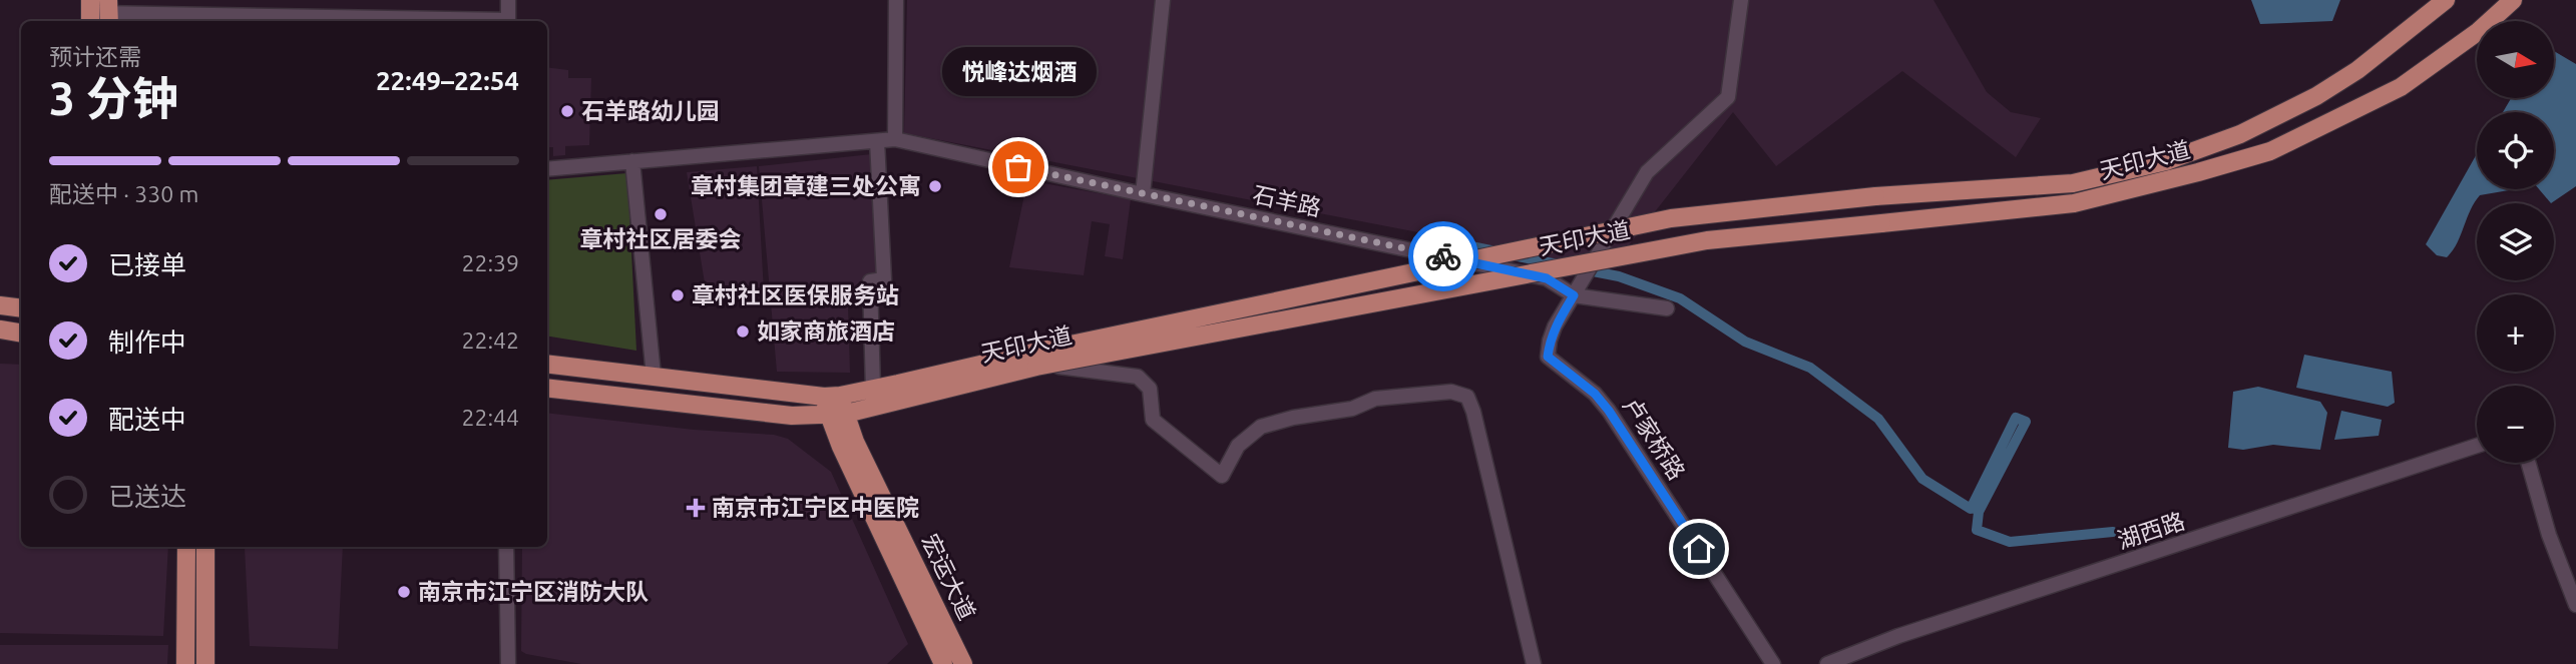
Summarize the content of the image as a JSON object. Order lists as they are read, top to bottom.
{
  "streets": {
    "main road": ["天印大道", "宏运大道"],
    "street": ["石羊路", "卢家桥路", "湖西路"]
  },
  "crossings": [
    ["天印大道", "宏运大道"],
    ["石羊路", "卢家桥路"]
  ],
  "places": {
    "other": [
      "石羊路幼儿园",
      "悦峰达烟酒",
      "章村集团章建三处公寓",
      "章村社区居委会",
      "章村社区医保服务站",
      "如家商旅酒店",
      "南京市江宁区消防大队"
    ],
    "health": ["南京市江宁区中医院"]
  },
  "north": "right",
  "page": {
    "map_buttons": ["+", "−"],
    "heading": ["3 分钟", "预计还需", "22:49–22:54"],
    "bubble": "悦峰达烟酒",
    "bar": "配送中 · 330 m",
    "list": [
      ["已接单", "22:39"],
      ["制作中", "22:42"],
      ["配送中", "22:44"],
      "已送达"
    ]
  }
}
